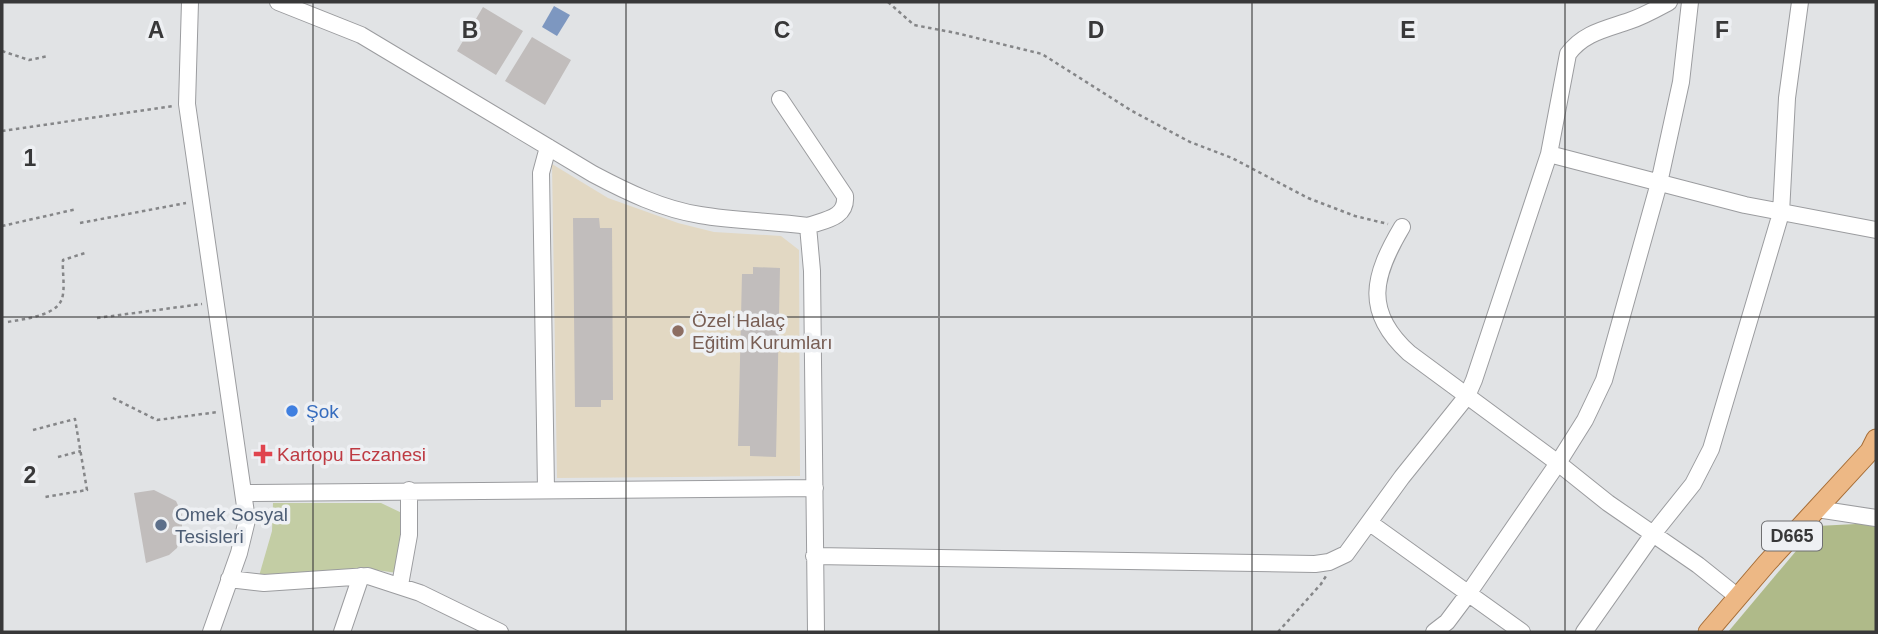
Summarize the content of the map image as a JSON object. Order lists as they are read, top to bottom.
{
  "streets": {
    "main road": ["D665"]
  },
  "places": {
    "other": ["Özel Halaç Eğitim Kurumları", "Şok", "Omek Sosyal Tesisleri"],
    "health": ["Kartopu Eczanesi"]
  },
  "grid": {
    "columns": [
      "A",
      "B",
      "C",
      "D",
      "E",
      "F"
    ],
    "rows": ["1", "2"]
  }
}
